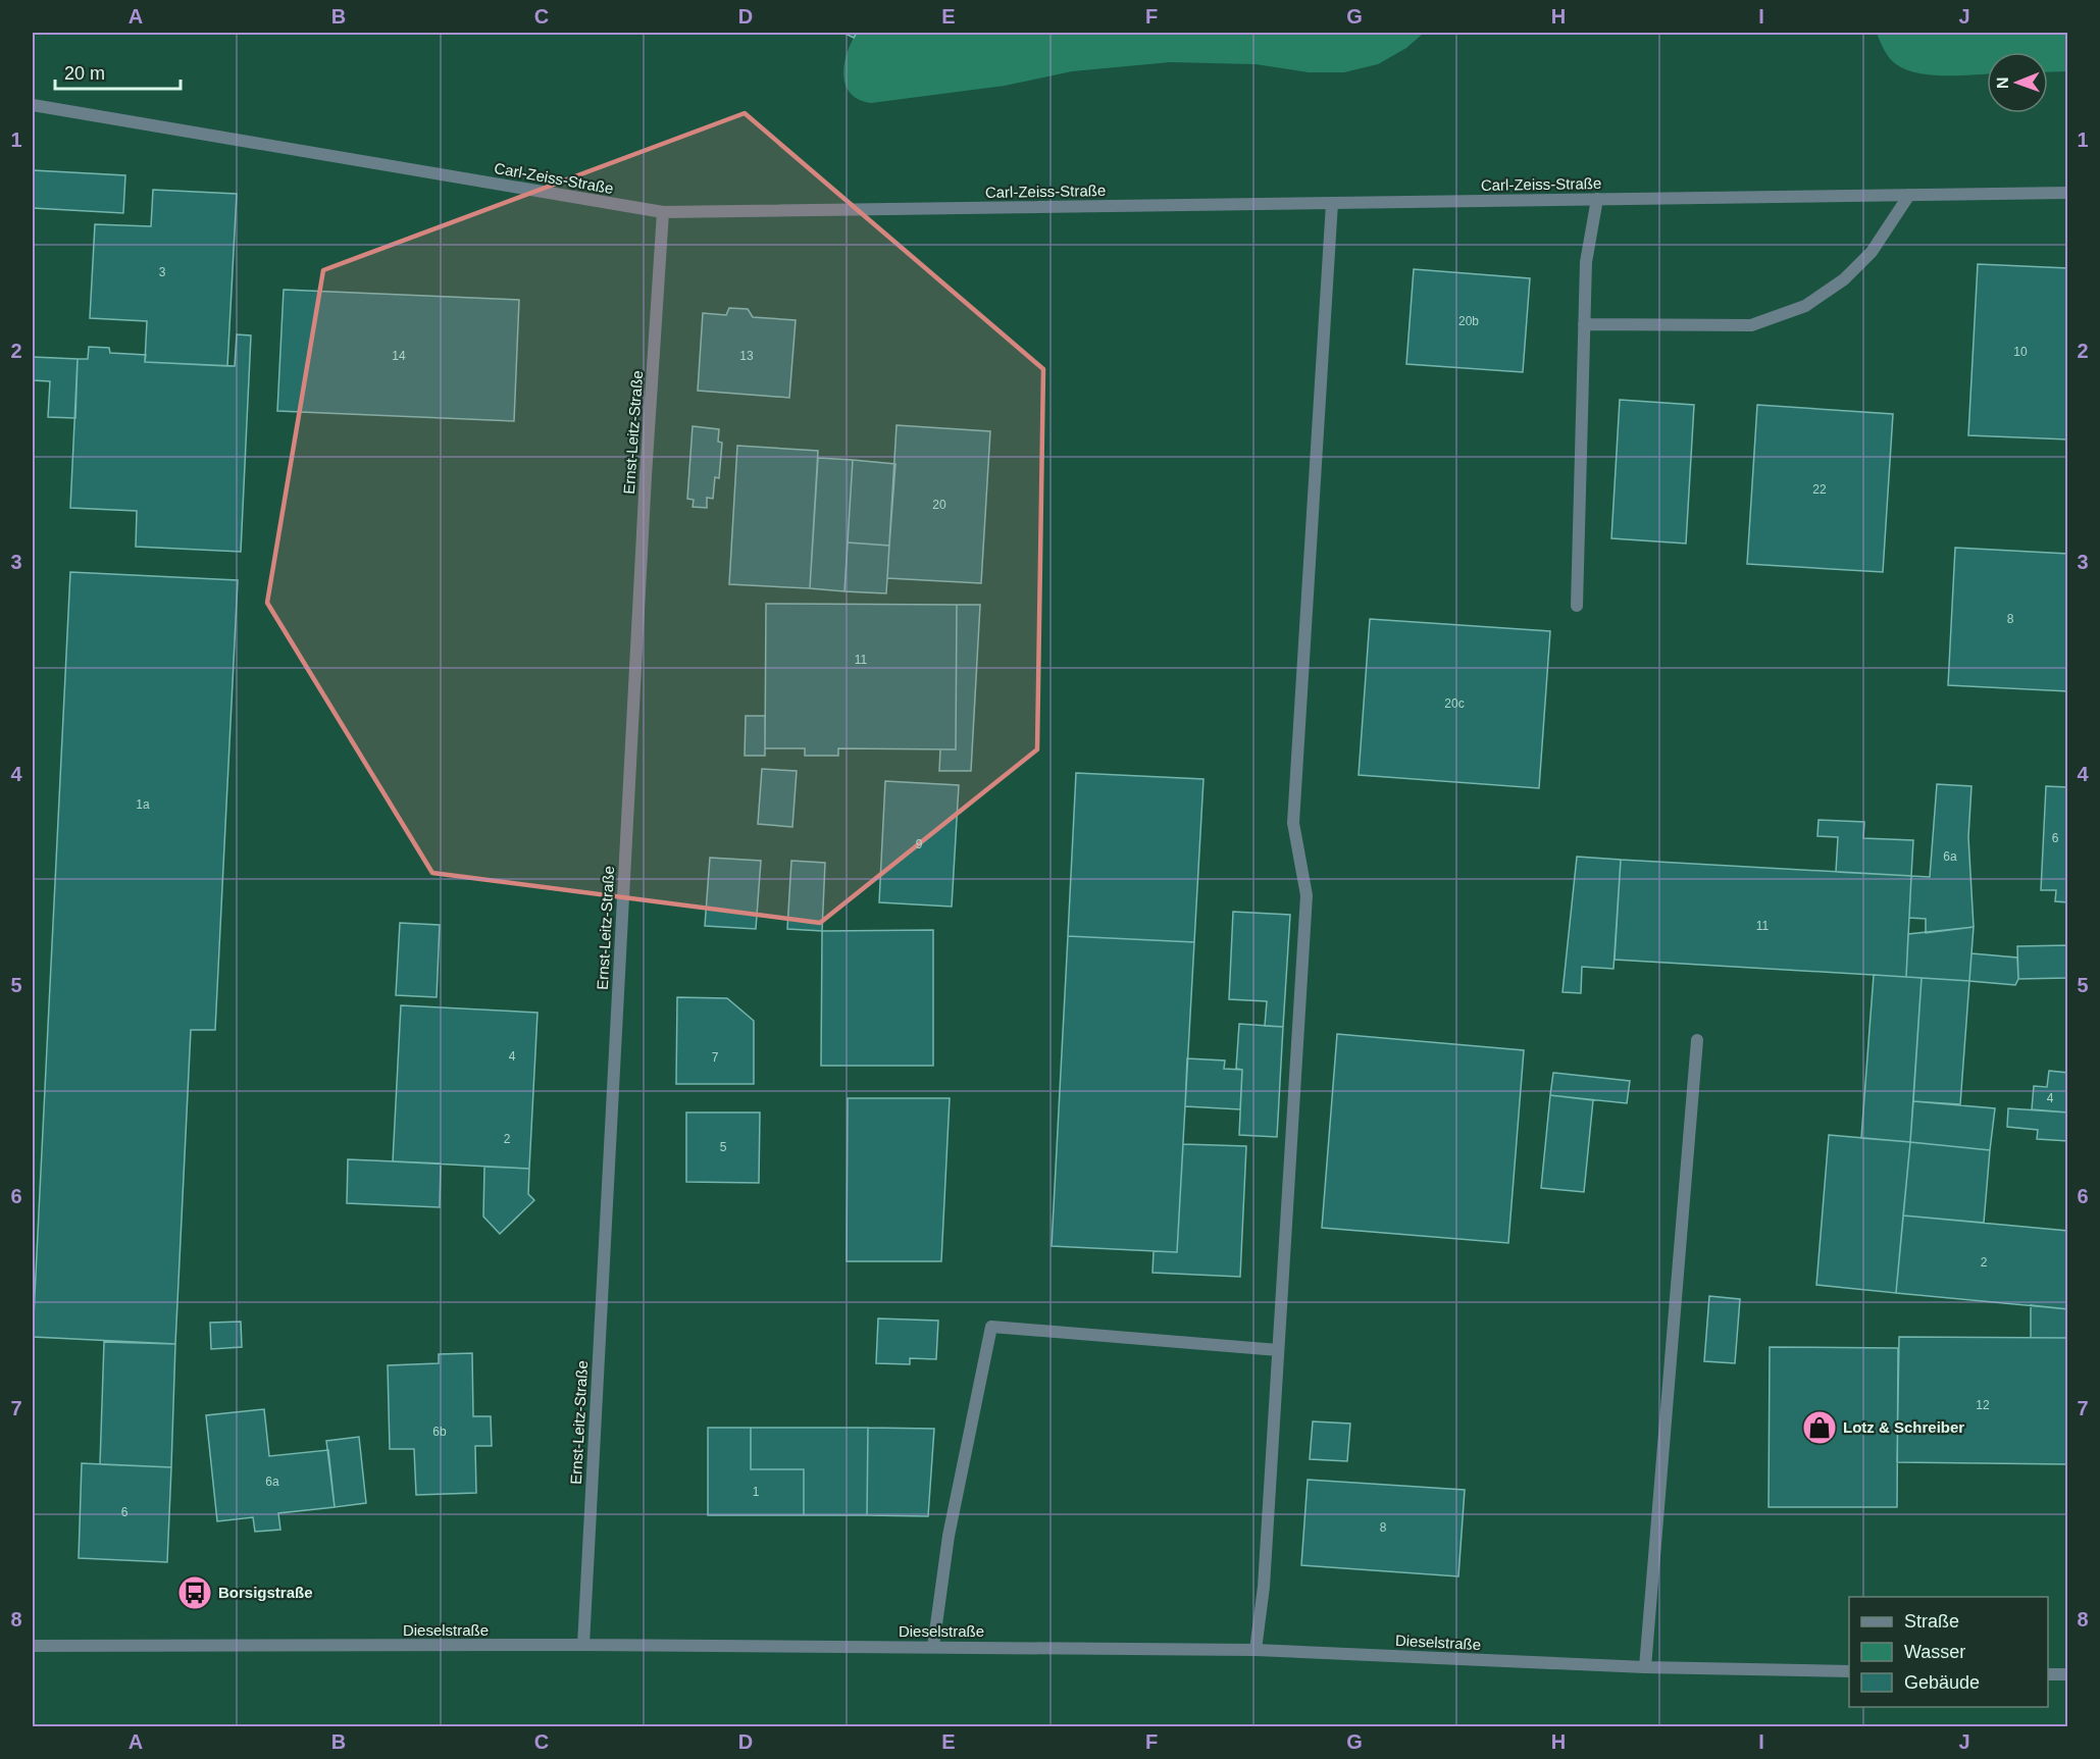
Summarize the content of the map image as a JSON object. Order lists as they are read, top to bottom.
{
  "streets": {
    "street": ["Carl-Zeiss-Straße", "Ernst-Leitz-Straße", "Dieselstraße"]
  },
  "crossings": [
    ["Carl-Zeiss-Straße", "Ernst-Leitz-Straße"],
    ["Ernst-Leitz-Straße", "Dieselstraße"]
  ],
  "places": {
    "shop": ["Lotz & Schreiber"],
    "bus stop": ["Borsigstraße"]
  },
  "house_numbers": [
    "3",
    "20b",
    "10",
    "14",
    "13",
    "22",
    "20",
    "8",
    "11",
    "20c",
    "1a",
    "6",
    "9",
    "6a",
    "11",
    "4",
    "7",
    "4",
    "2",
    "5",
    "2",
    "12",
    "6b",
    "6a",
    "1",
    "6",
    "8"
  ],
  "legend": ["Straße", "Wasser", "Gebäude"],
  "scale_bar": "20 m",
  "north": "left",
  "grid": {
    "columns": [
      "A",
      "B",
      "C",
      "D",
      "E",
      "F",
      "G",
      "H",
      "I",
      "J"
    ],
    "rows": [
      "1",
      "2",
      "3",
      "4",
      "5",
      "6",
      "7",
      "8"
    ]
  }
}
